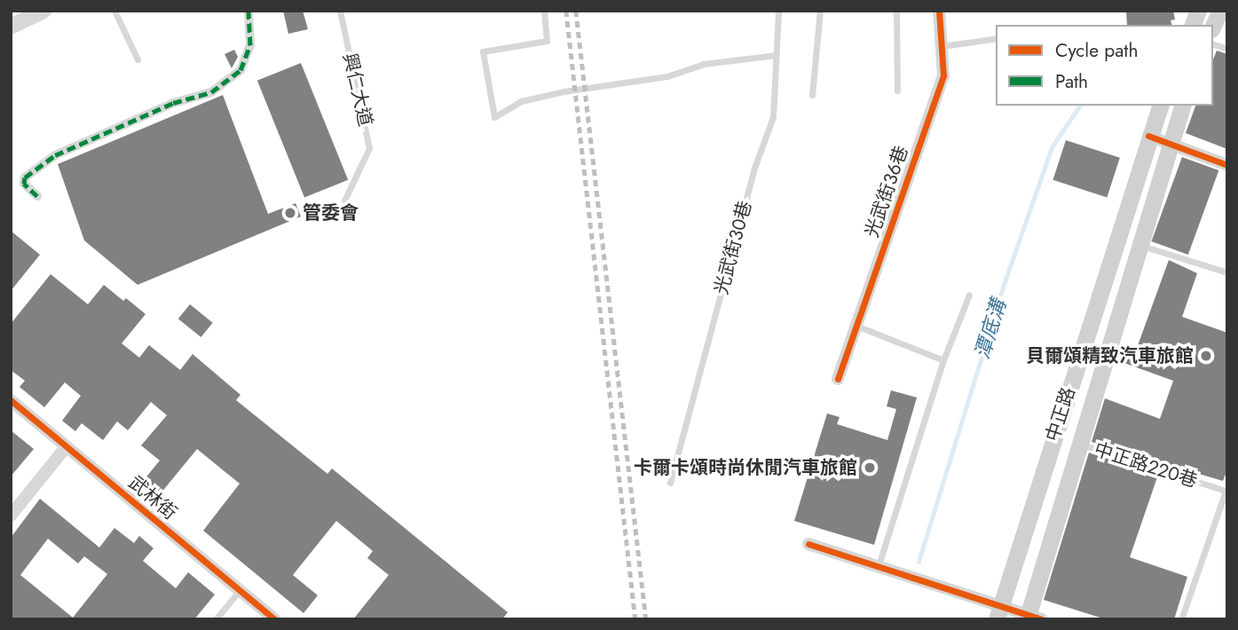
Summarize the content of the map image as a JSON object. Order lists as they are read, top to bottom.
{
  "streets": {
    "main road": ["中正路"],
    "street": ["光武街36巷", "武林街"],
    "lane": ["興仁大道", "光武街30巷", "中正路220巷"]
  },
  "crossings": [
    ["中正路", "中正路220巷"]
  ],
  "water": ["潭底溝"],
  "places": ["管委會", "貝爾頌精致汽車旅館", "卡爾卡頌時尚休閒汽車旅館"],
  "legend": ["Cycle path", "Path"]
}
